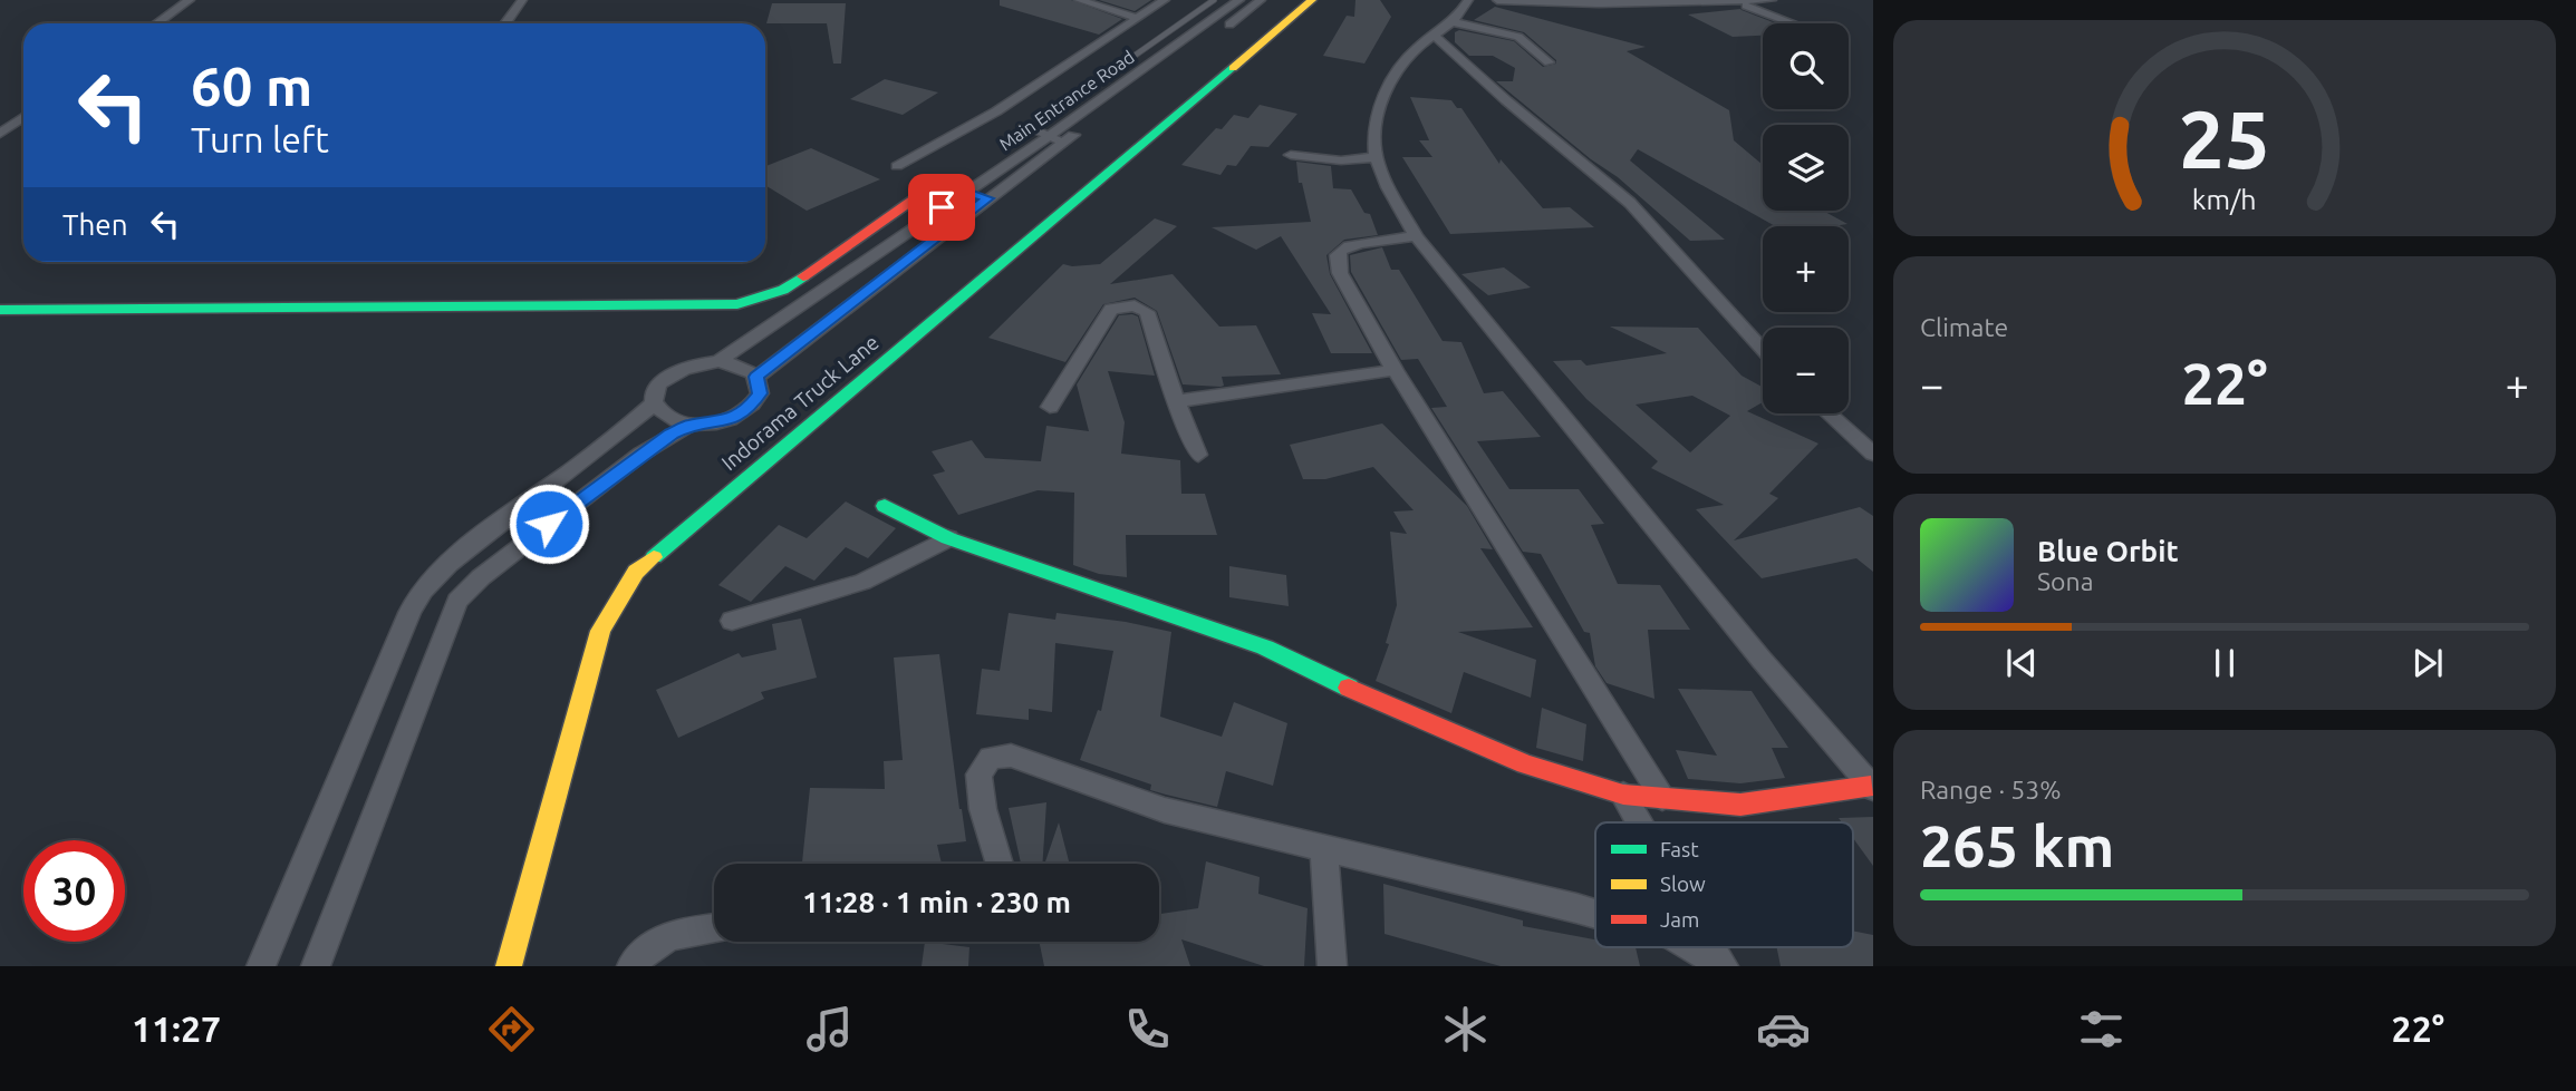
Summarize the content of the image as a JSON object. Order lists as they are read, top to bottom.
{
  "streets": {
    "street": ["Main Entrance Road", "Indorama Truck Lane"]
  },
  "legend": ["Fast", "Slow", "Jam"],
  "page": {
    "map_buttons": ["+", "−"],
    "turn": ["60 m", "Turn left"],
    "then": "Then",
    "tile": [
      "Climate",
      ["Range · 53%", "265 km"]
    ],
    "heat": ["−", "22°", "+"],
    "song": ["Blue Orbit", "Sona"],
    "limit": "30",
    "trip": "11:28 · 1 min · 230 m",
    "tabs": ["11:27", "22°"],
    "gauge": ["25", "km/h"]
  }
}
